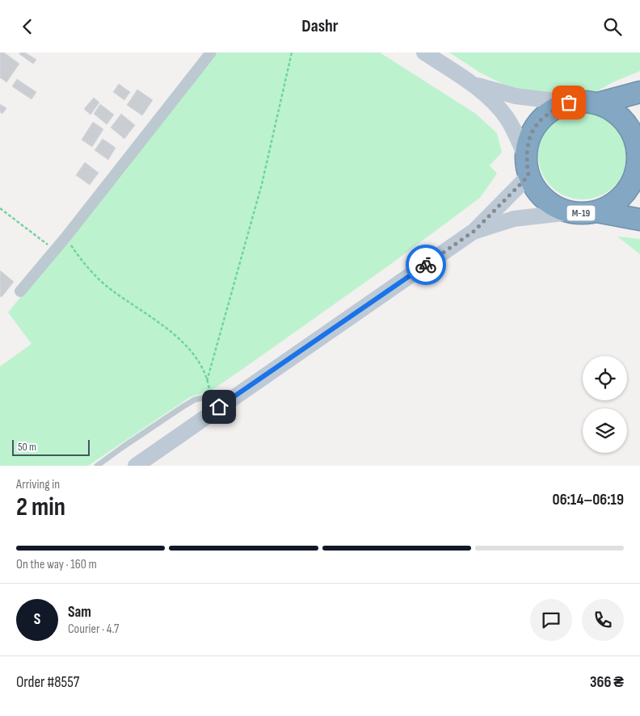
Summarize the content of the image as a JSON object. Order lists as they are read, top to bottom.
{
  "streets": {
    "highway": ["М-19"]
  },
  "scale_bar": "50 m",
  "page": {
    "header": "Dashr",
    "scale": "50 m",
    "heading": ["2 min", "Arriving in", "06:14–06:19"],
    "panel": [
      "Sam",
      "Courier · 4.7",
      "Order #8557",
      "366 ₴"
    ],
    "bar": "On the way · 160 m",
    "round": "S"
  }
}
